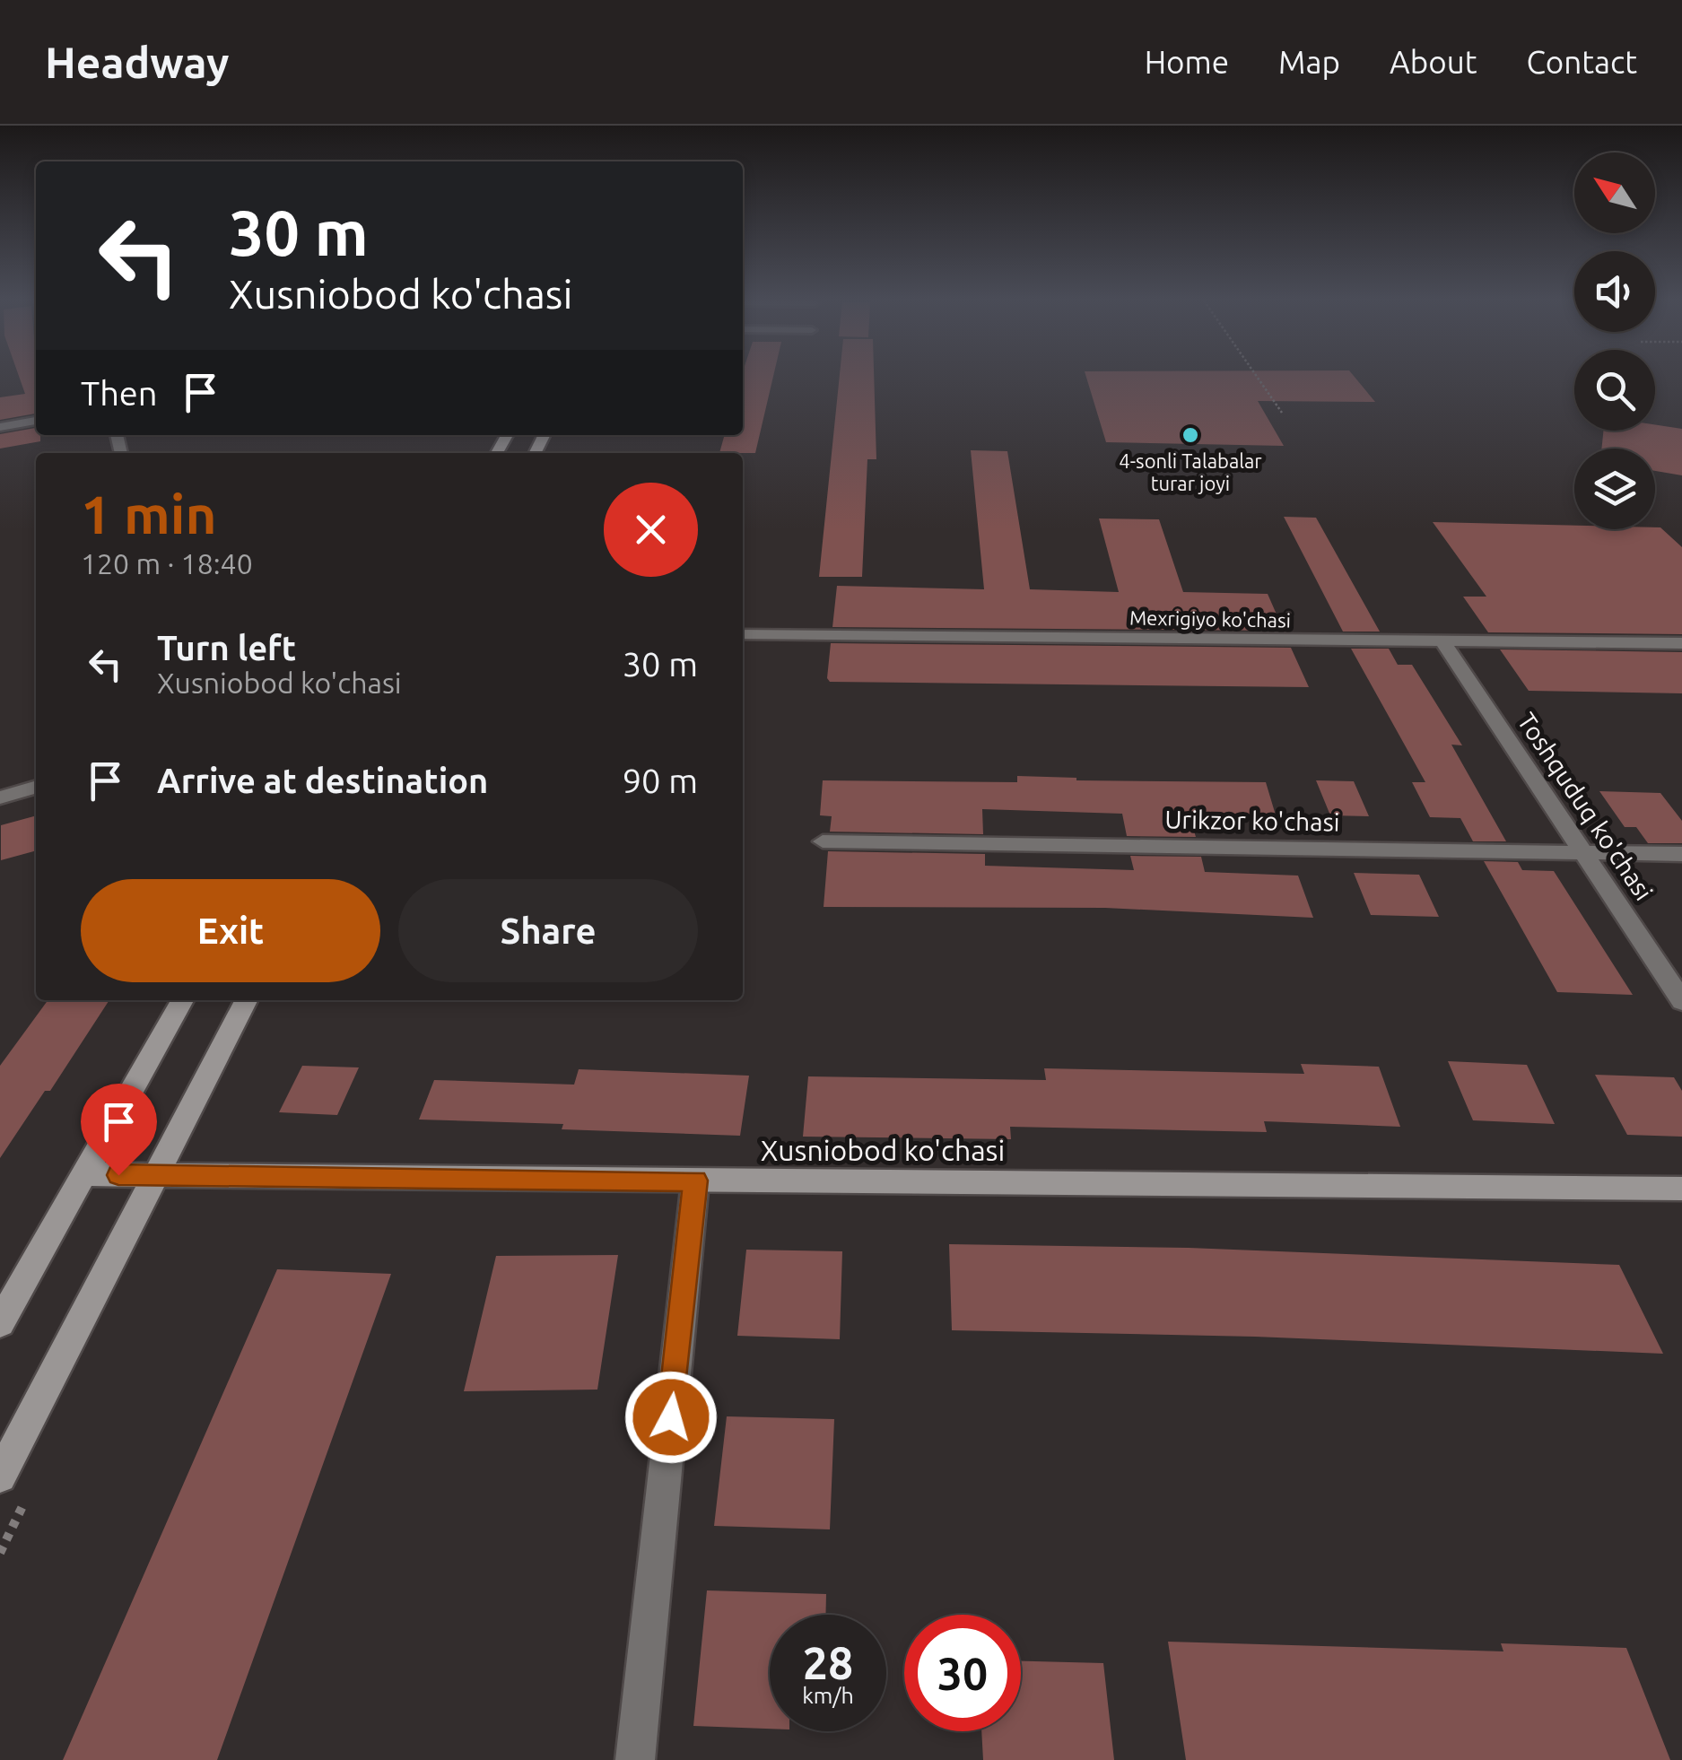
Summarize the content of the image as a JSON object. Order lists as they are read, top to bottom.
{
  "streets": {
    "street": [
      "Mexrigiyo ko'chasi",
      "Toshquduq ko'chasi",
      "Urikzor ko'chasi",
      "Xusniobod ko'chasi"
    ]
  },
  "crossings": [
    ["Mexrigiyo ko'chasi", "Toshquduq ko'chasi"],
    ["Toshquduq ko'chasi", "Urikzor ko'chasi"]
  ],
  "places": ["4-sonli Talabalar turar joyi"],
  "north": "top left",
  "page": {
    "header": "Headway",
    "nav": [
      "Home",
      "Map",
      "About",
      "Contact"
    ],
    "turn": ["30 m", "Xusniobod ko'chasi"],
    "then": "Then",
    "heading": ["1 min", "120 m · 18:40"],
    "list": [
      {
        "name": "Turn left",
        "note": "Xusniobod ko'chasi",
        "value": "30 m"
      },
      {
        "name": "Arrive at destination",
        "value": "90 m"
      }
    ],
    "buttons": ["Exit", "Share"],
    "speed": "28 km/h",
    "limit": "30"
  }
}
